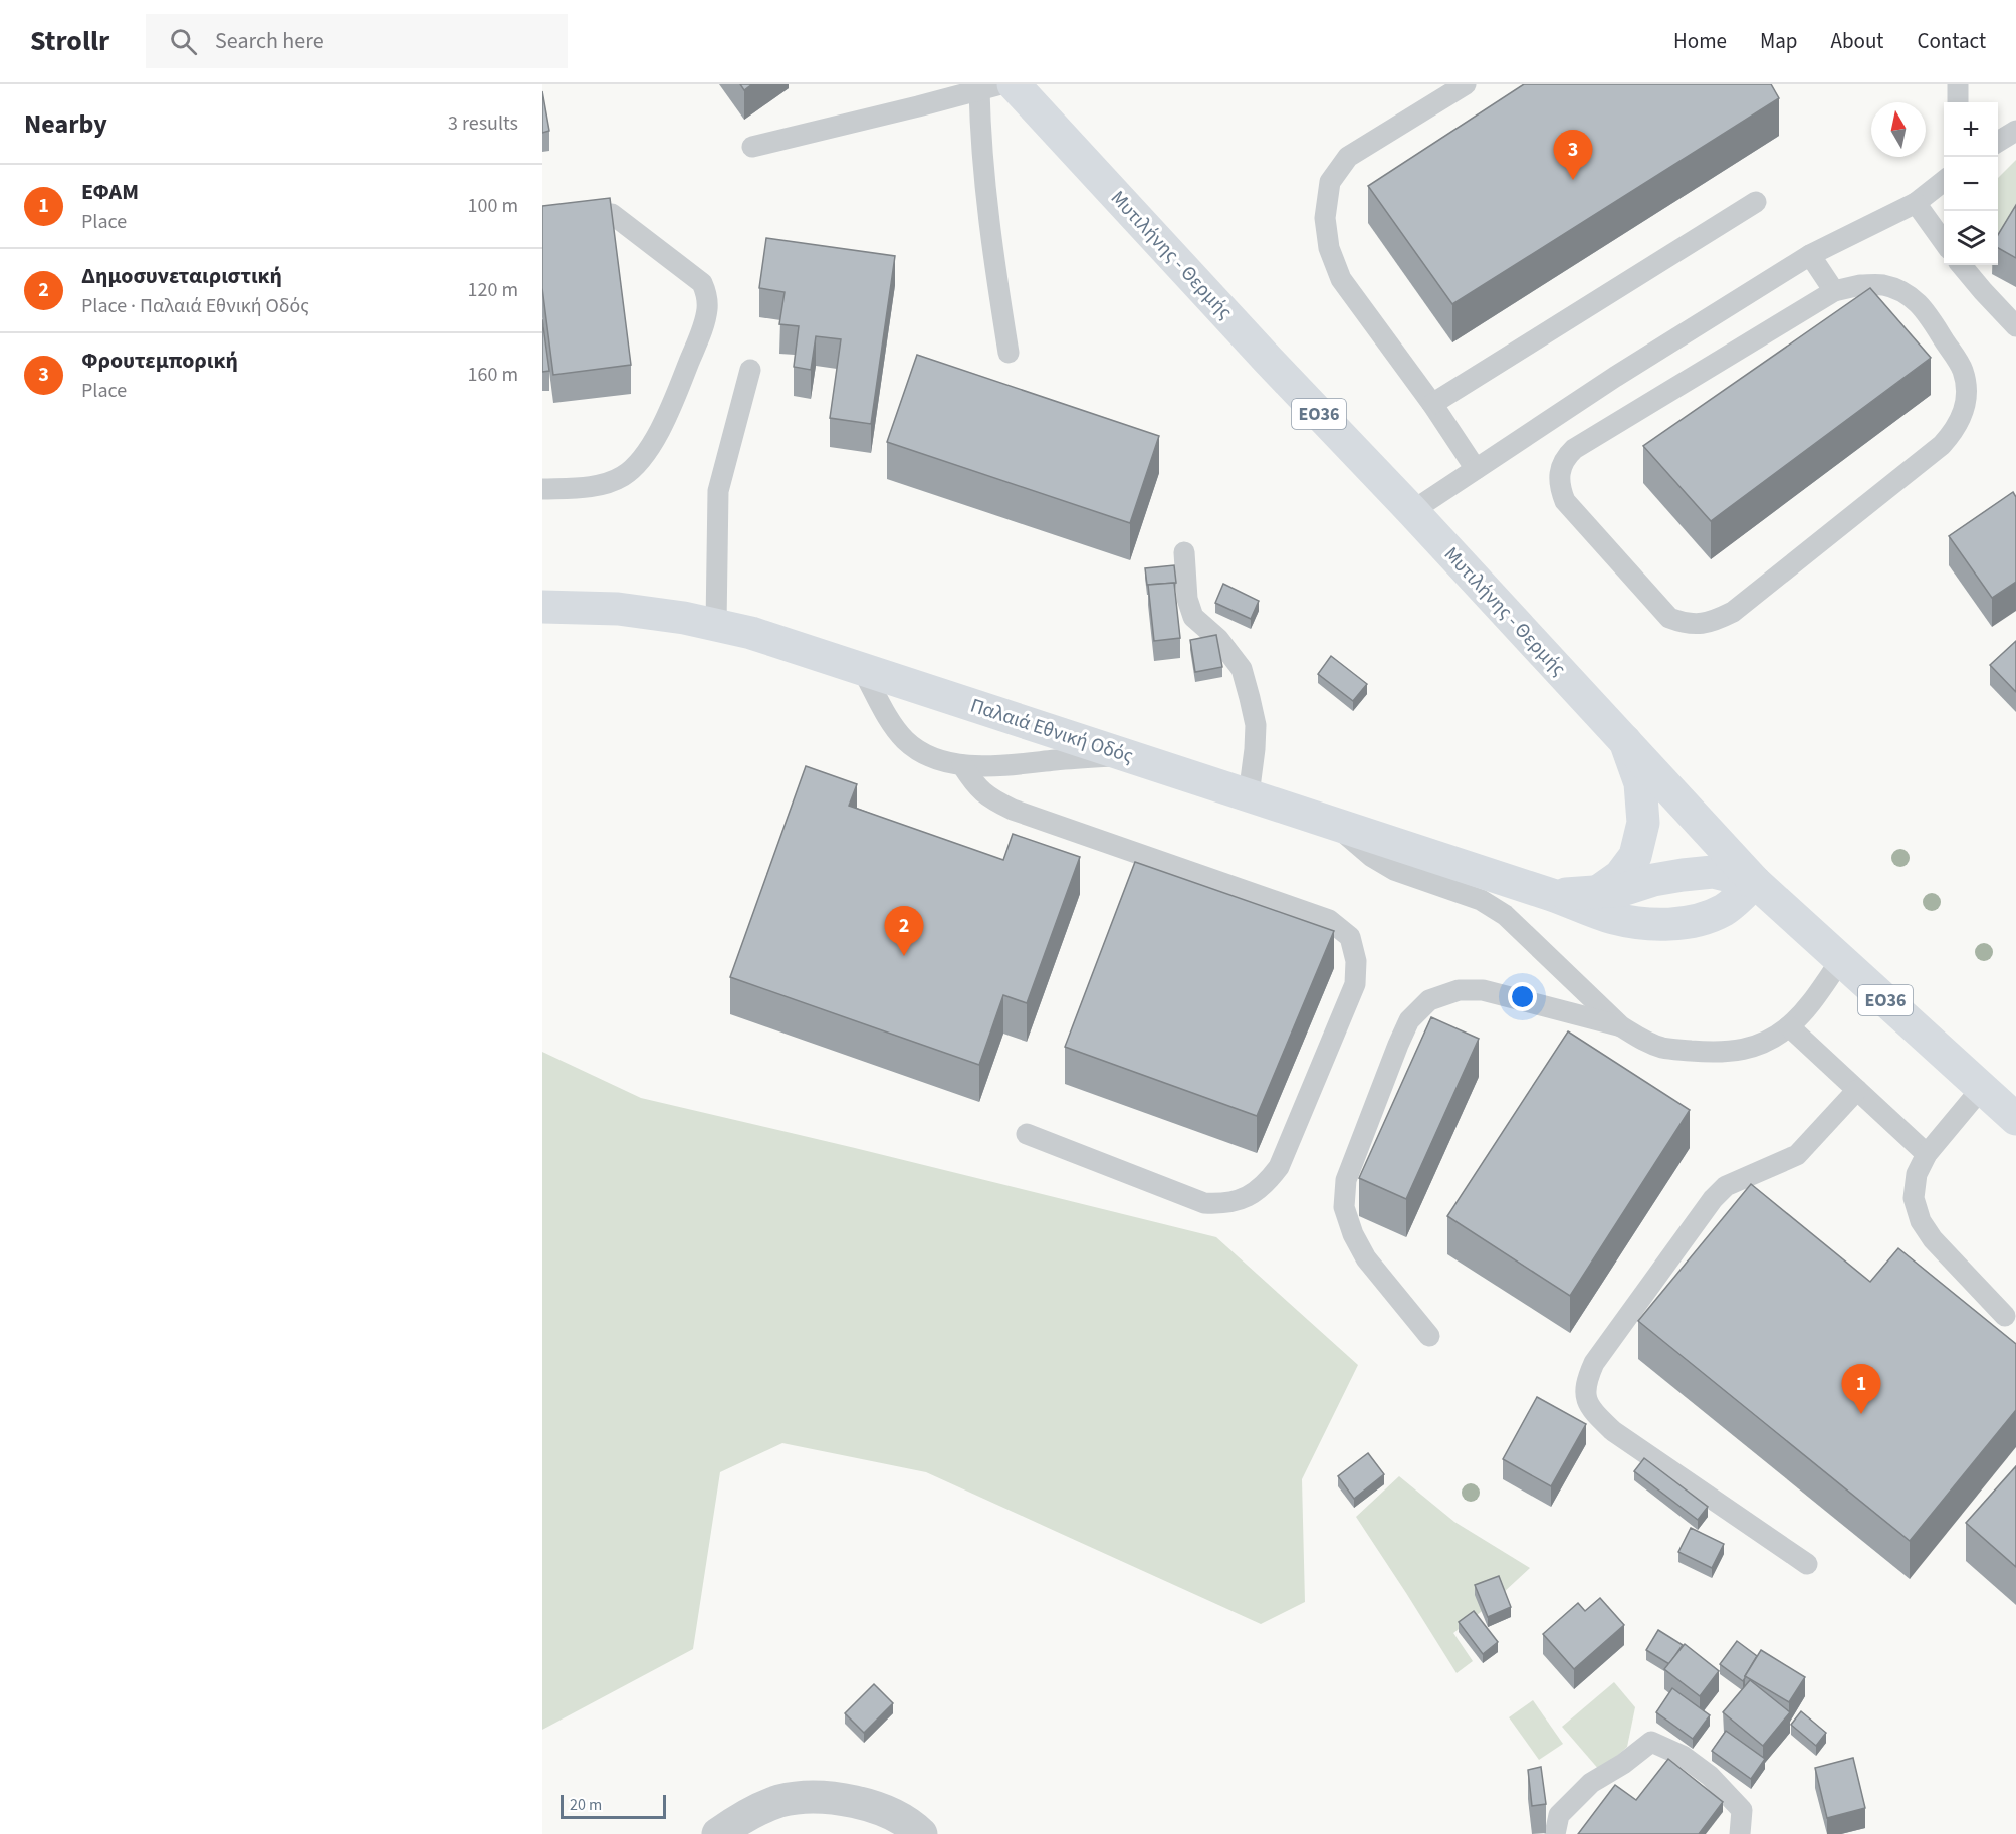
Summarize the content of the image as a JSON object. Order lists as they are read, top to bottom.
{
  "streets": {
    "main road": ["Μυτιλήνης - Θερμής", "ΕΟ36", "Παλαιά Εθνική Οδός"]
  },
  "crossings": [
    ["Μυτιλήνης - Θερμής", "Παλαιά Εθνική Οδός"]
  ],
  "scale_bar": "20 m",
  "north": "top",
  "page": {
    "header": "Strollr",
    "search": "Search here",
    "nav": [
      "Home",
      "Map",
      "About",
      "Contact"
    ],
    "heading": ["Nearby", "3 results"],
    "map_buttons": ["+", "−"],
    "pins": ["3", "2", "1"],
    "list": [
      {
        "mark": "1",
        "name": "ΕΦΑΜ",
        "note": "Place",
        "value": "100 m"
      },
      {
        "mark": "2",
        "name": "Δημοσυνεταιριστική",
        "note": "Place · Παλαιά Εθνική Οδός",
        "value": "120 m"
      },
      {
        "mark": "3",
        "name": "Φρουτεμπορική",
        "note": "Place",
        "value": "160 m"
      }
    ],
    "scale": "20 m"
  }
}
